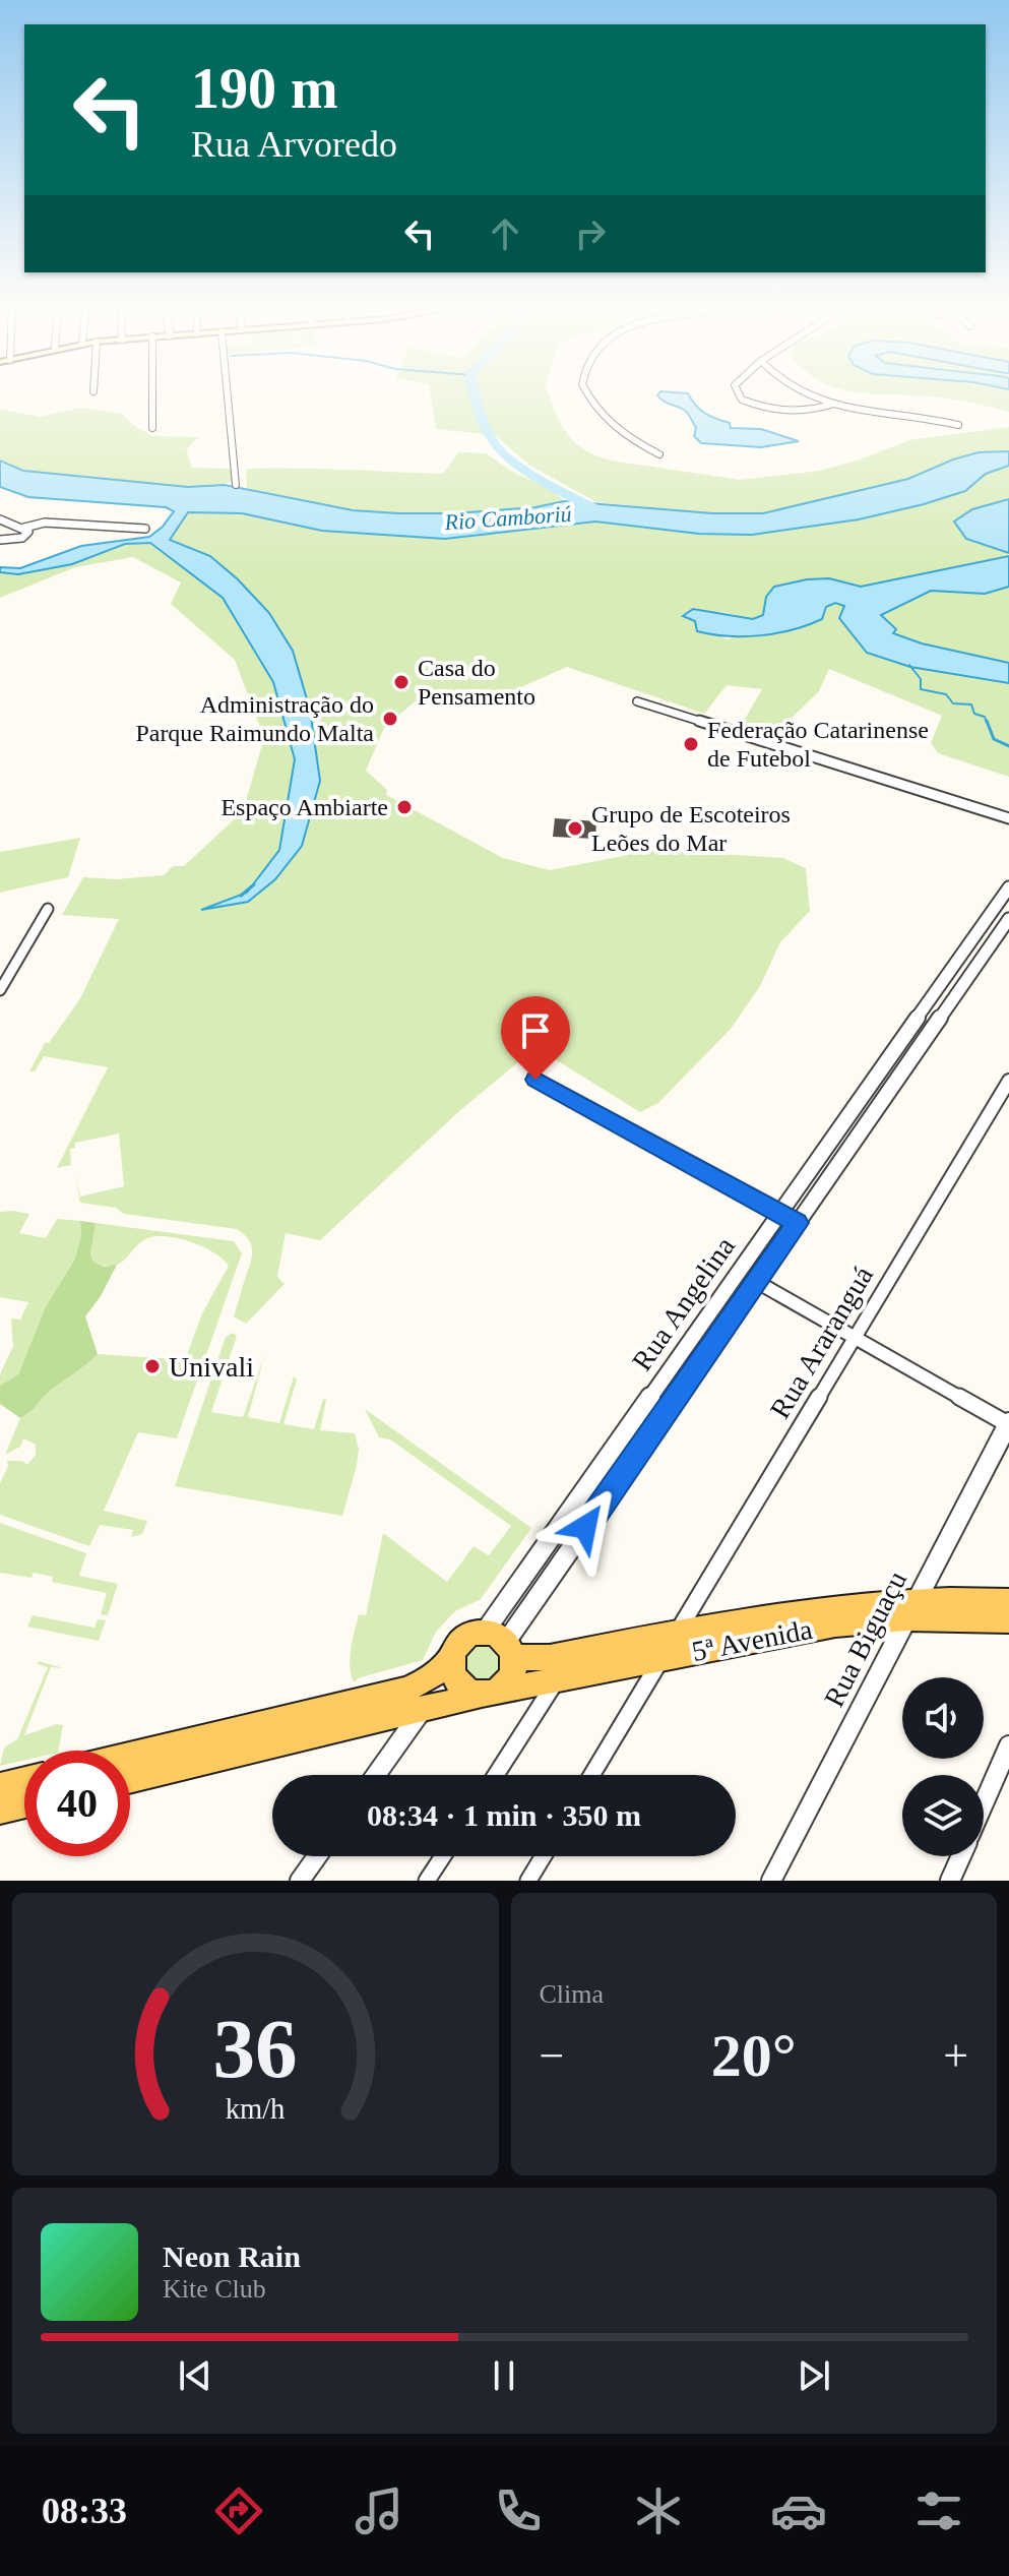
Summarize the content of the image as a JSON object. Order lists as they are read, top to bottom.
{
  "streets": {
    "main road": ["5ª Avenida"],
    "street": ["Rua Angelina", "Rua Araranguá", "Rua Biguaçu"]
  },
  "crossings": [
    ["Rua Angelina", "5ª Avenida"],
    ["Rua Araranguá", "5ª Avenida"],
    ["Rua Biguaçu", "5ª Avenida"]
  ],
  "water": ["Rio Camboriú"],
  "places": [
    "Casa do Pensamento",
    "Administração do Parque Raimundo Malta",
    "Federação Catarinense de Futebol",
    "Espaço Ambiarte",
    "Grupo de Escoteiros Leões do Mar",
    "Univali"
  ],
  "page": {
    "turn": ["190 m", "Rua Arvoredo"],
    "limit": "40",
    "trip": "08:34 · 1 min · 350 m",
    "tile": "Clima",
    "heat": ["−", "20°", "+"],
    "song": ["Neon Rain", "Kite Club"],
    "tabs": "08:33",
    "gauge": ["36", "km/h"]
  }
}
